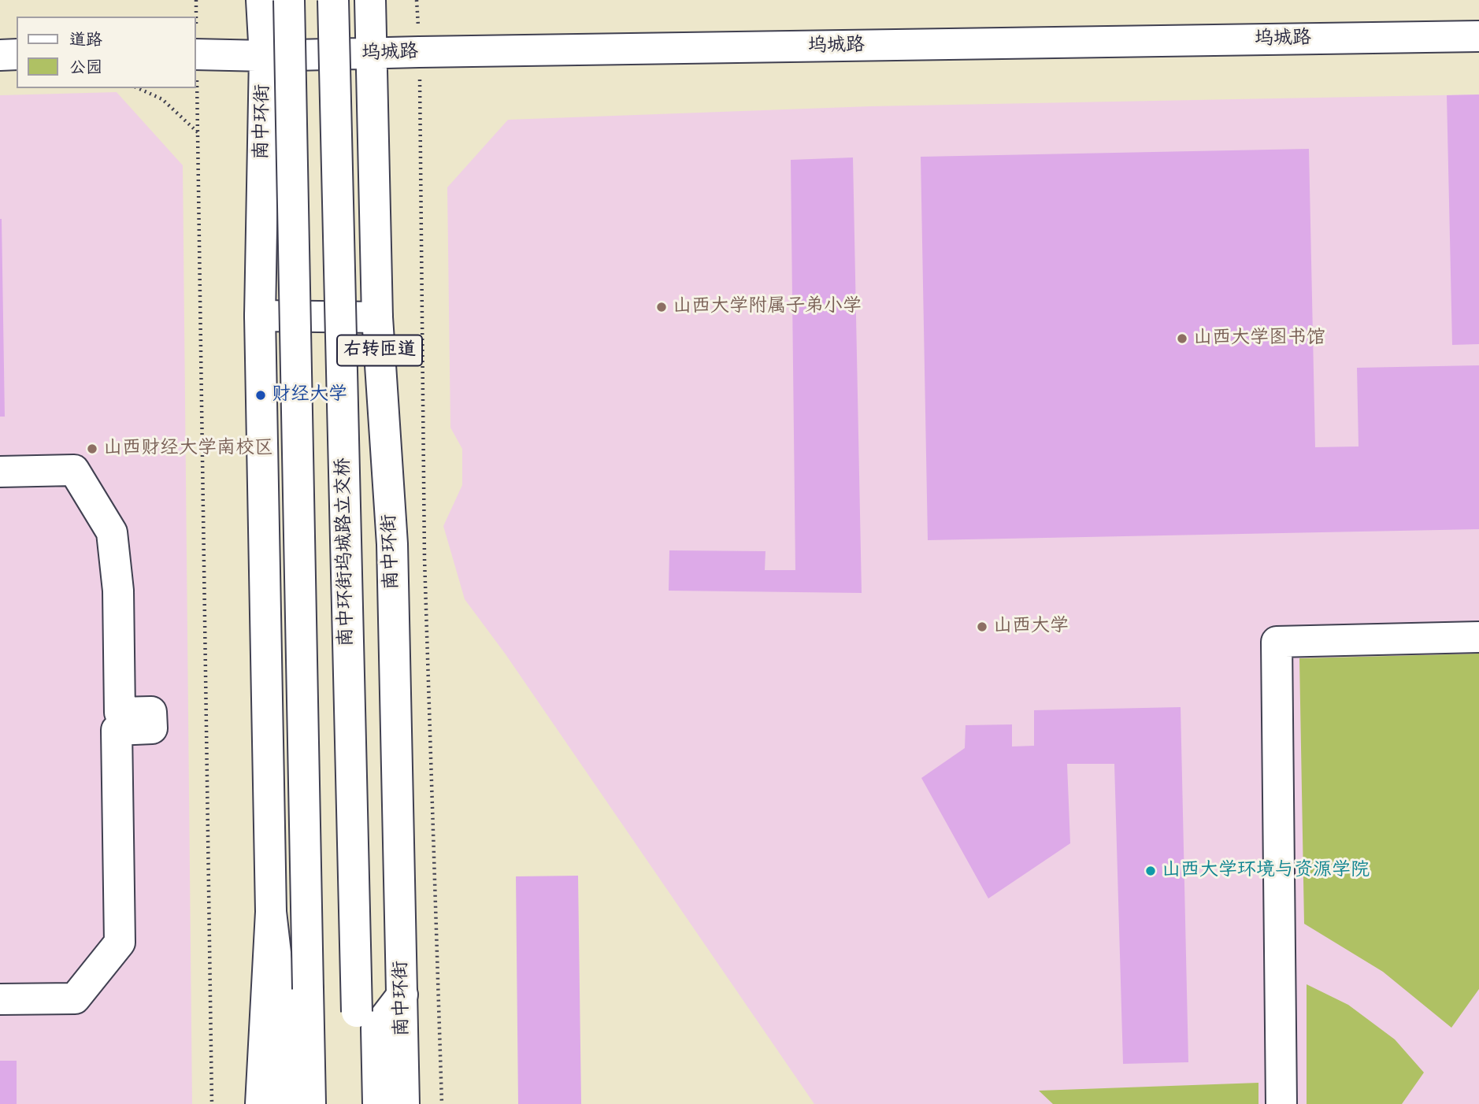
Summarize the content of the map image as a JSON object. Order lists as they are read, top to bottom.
{
  "streets": {
    "main road": [
      "坞城路",
      "南中环街",
      "右转匝道",
      "南中环街坞城路立交桥"
    ]
  },
  "crossings": [
    ["坞城路", "南中环街"]
  ],
  "places": [
    "山西大学附属子弟小学",
    "山西大学图书馆",
    "财经大学",
    "山西财经大学南校区",
    "山西大学",
    "山西大学环境与资源学院"
  ],
  "legend": ["道路", "公园"]
}
